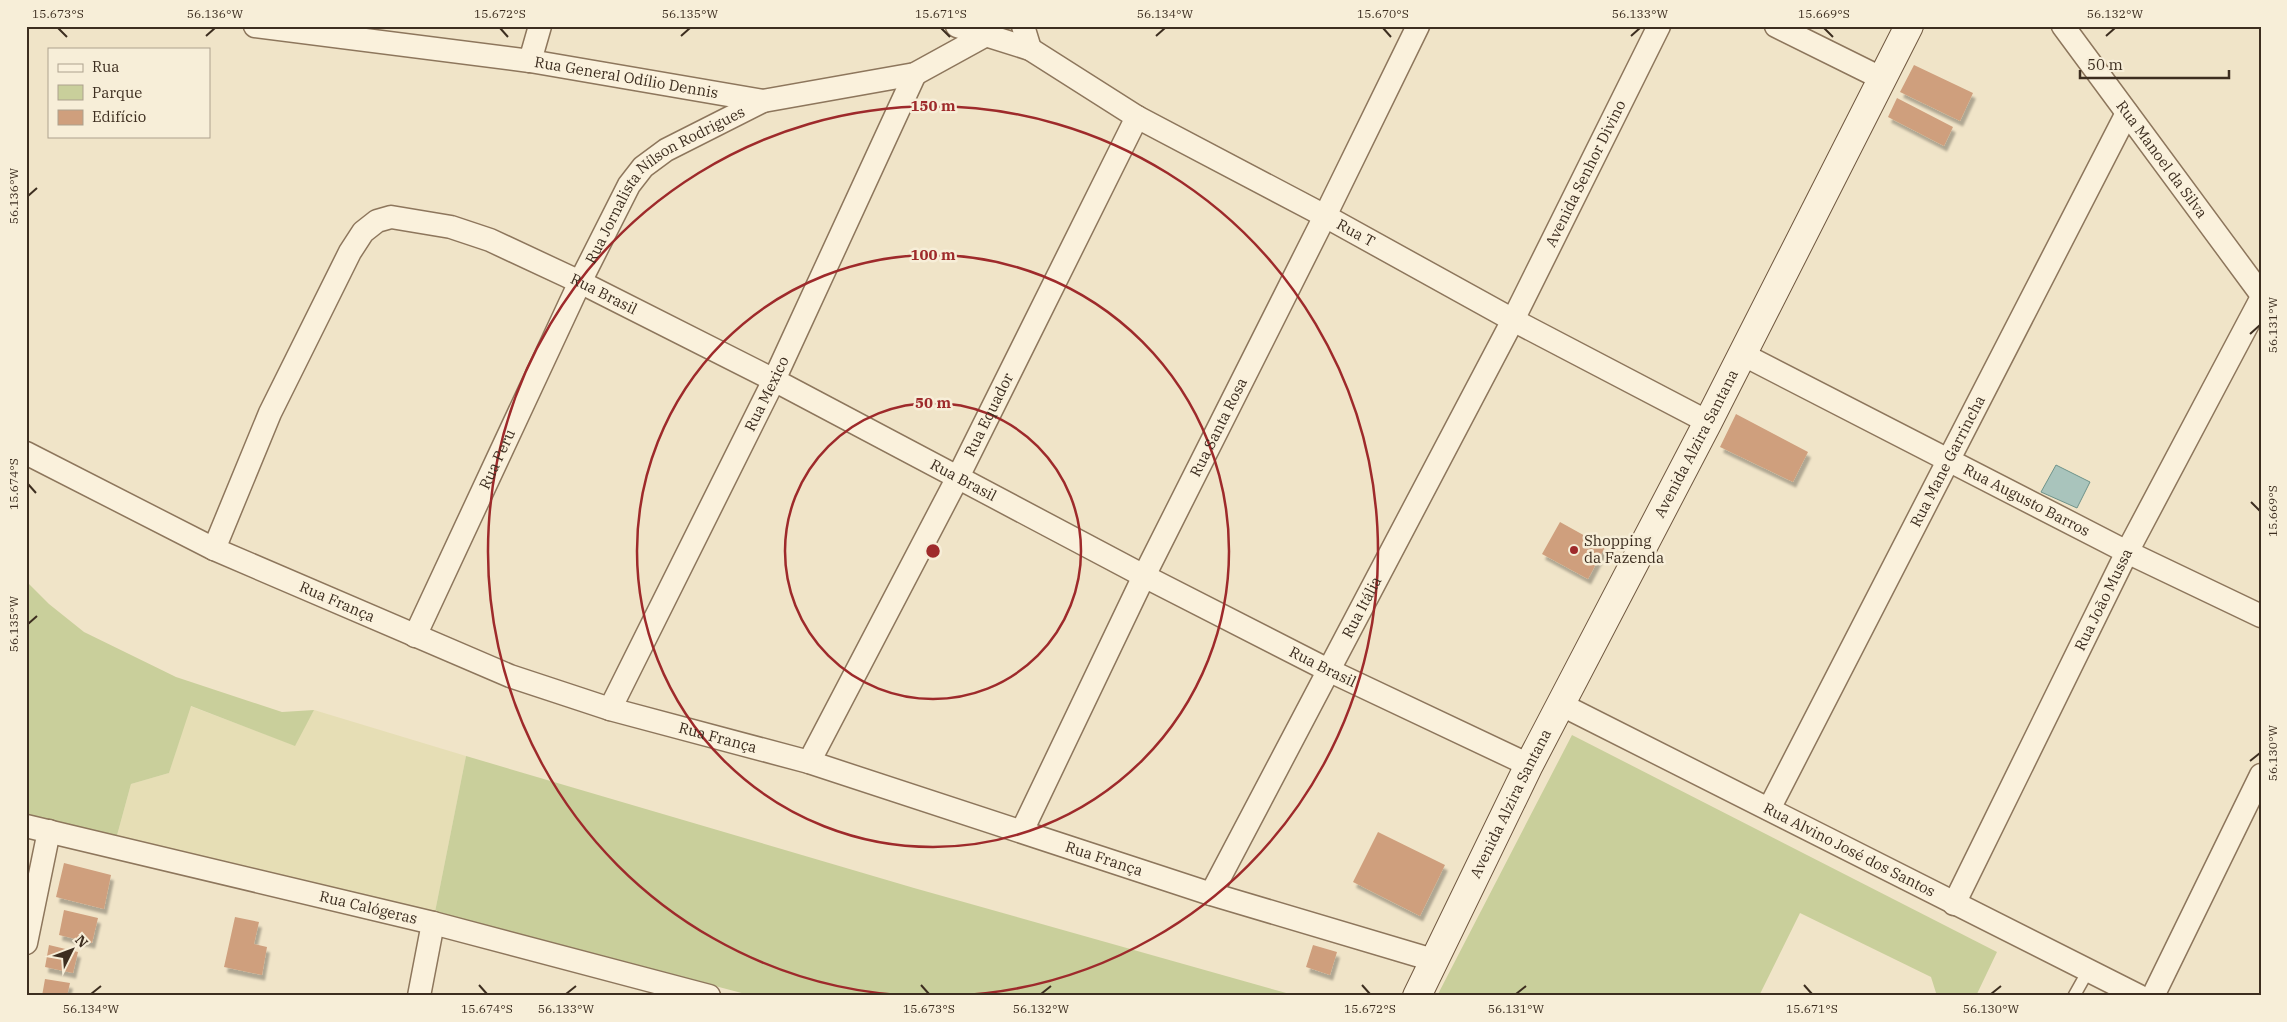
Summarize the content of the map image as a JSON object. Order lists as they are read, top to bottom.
{
  "streets": {
    "main road": ["Avenida Alzira Santana"],
    "street": [
      "Rua General Odílio Dennis",
      "Rua Manoel da Silva",
      "Avenida Senhor Divino",
      "Rua Jornalista Nílson Rodrigues",
      "Rua T",
      "Rua Brasil",
      "Rua Mexico",
      "Rua Equador",
      "Rua Santa Rosa",
      "Rua Peru",
      "Rua Mane Garrincha",
      "Rua Augusto Barros",
      "Rua João Mussa",
      "Rua França",
      "Rua Itália",
      "Rua Alvino José dos Santos",
      "Rua Calógeras"
    ]
  },
  "crossings": [
    ["Rua General Odílio Dennis", "Rua Jornalista Nílson Rodrigues"],
    ["Rua General Odílio Dennis", "Rua T"],
    ["Rua General Odílio Dennis", "Rua Mexico"],
    ["Rua Manoel da Silva", "Rua Mane Garrincha"],
    ["Avenida Senhor Divino", "Rua T"],
    ["Avenida Senhor Divino", "Rua Itália"],
    ["Rua Jornalista Nílson Rodrigues", "Rua Brasil"],
    ["Rua Jornalista Nílson Rodrigues", "Rua Peru"],
    ["Rua T", "Rua Equador"],
    ["Rua T", "Rua Santa Rosa"],
    ["Rua T", "Avenida Alzira Santana"],
    ["Rua T", "Rua Itália"],
    ["Rua Brasil", "Rua Mexico"],
    ["Rua Brasil", "Rua Equador"],
    ["Rua Brasil", "Rua Santa Rosa"],
    ["Rua Brasil", "Avenida Alzira Santana"],
    ["Rua Brasil", "Rua Peru"],
    ["Rua Brasil", "Rua França"],
    ["Rua Brasil", "Rua Itália"],
    ["Rua Mexico", "Rua França"],
    ["Rua Equador", "Rua França"],
    ["Rua Santa Rosa", "Rua França"],
    ["Avenida Alzira Santana", "Rua Augusto Barros"],
    ["Avenida Alzira Santana", "Rua França"],
    ["Avenida Alzira Santana", "Rua Alvino José dos Santos"],
    ["Rua Peru", "Rua França"],
    ["Rua Mane Garrincha", "Rua Augusto Barros"],
    ["Rua Mane Garrincha", "Rua Alvino José dos Santos"],
    ["Rua Augusto Barros", "Rua João Mussa"],
    ["Rua João Mussa", "Rua Alvino José dos Santos"],
    ["Rua França", "Rua Itália"]
  ],
  "places": ["Shopping da Fazenda"],
  "legend": ["Rua", "Parque", "Edifício"],
  "scale_bar": "50 m",
  "north": "top right",
  "coordinates": [
    "15.673°S",
    "56.136°W",
    "15.672°S",
    "56.135°W",
    "15.671°S",
    "56.134°W",
    "15.670°S",
    "56.133°W",
    "15.669°S",
    "56.132°W",
    "56.131°W",
    "15.674°S",
    "56.130°W"
  ],
  "rings": ["150 m", "100 m", "50 m"]
}
